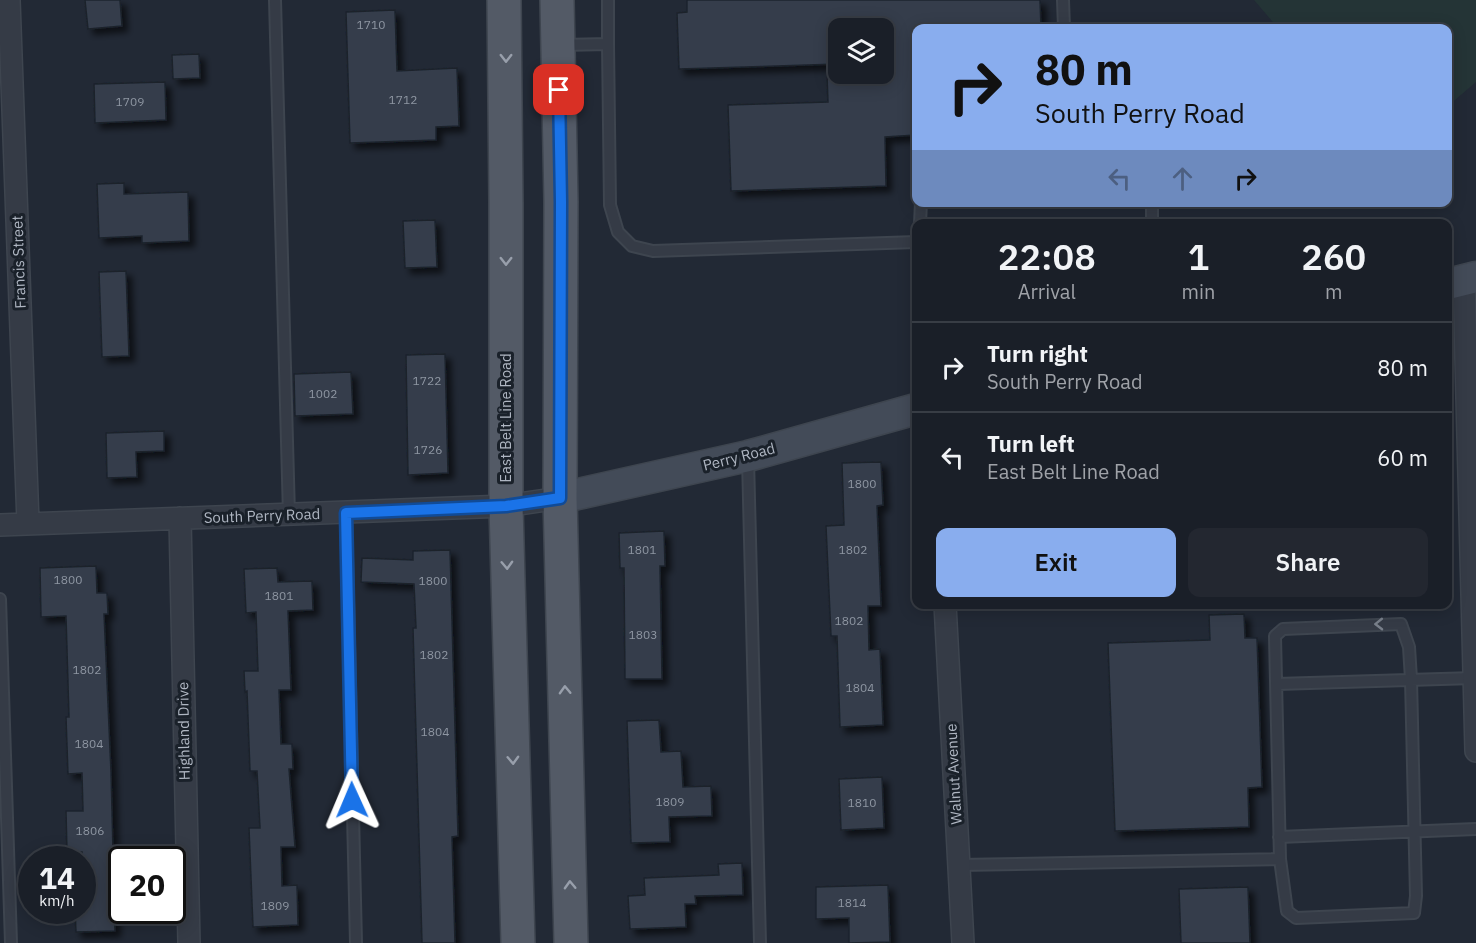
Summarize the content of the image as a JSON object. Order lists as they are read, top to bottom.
{
  "streets": {
    "main road": ["East Belt Line Road"],
    "street": [
      "Francis Street",
      "Perry Road",
      "South Perry Road",
      "Highland Drive",
      "Walnut Avenue"
    ]
  },
  "crossings": [
    ["Francis Street", "South Perry Road"],
    ["East Belt Line Road", "South Perry Road"],
    ["Perry Road", "South Perry Road"],
    ["South Perry Road", "Highland Drive"]
  ],
  "house_numbers": [
    "1710",
    "1712",
    "1709",
    "1722",
    "1002",
    "1726",
    "1800",
    "1801",
    "1802",
    "1800",
    "1800",
    "1801",
    "1802",
    "1803",
    "1802",
    "1802",
    "1804",
    "1804",
    "1804",
    "1809",
    "1810",
    "1806",
    "1814",
    "1809"
  ],
  "page": {
    "turn": ["80 m", "South Perry Road"],
    "eta": [
      "22:08",
      "Arrival",
      "1",
      "min",
      "260",
      "m"
    ],
    "list": [
      {
        "name": "Turn right",
        "note": "South Perry Road",
        "value": "80 m"
      },
      {
        "name": "Turn left",
        "note": "East Belt Line Road",
        "value": "60 m"
      }
    ],
    "buttons": ["Exit", "Share"],
    "speed": "14 km/h",
    "limit": "20"
  }
}
